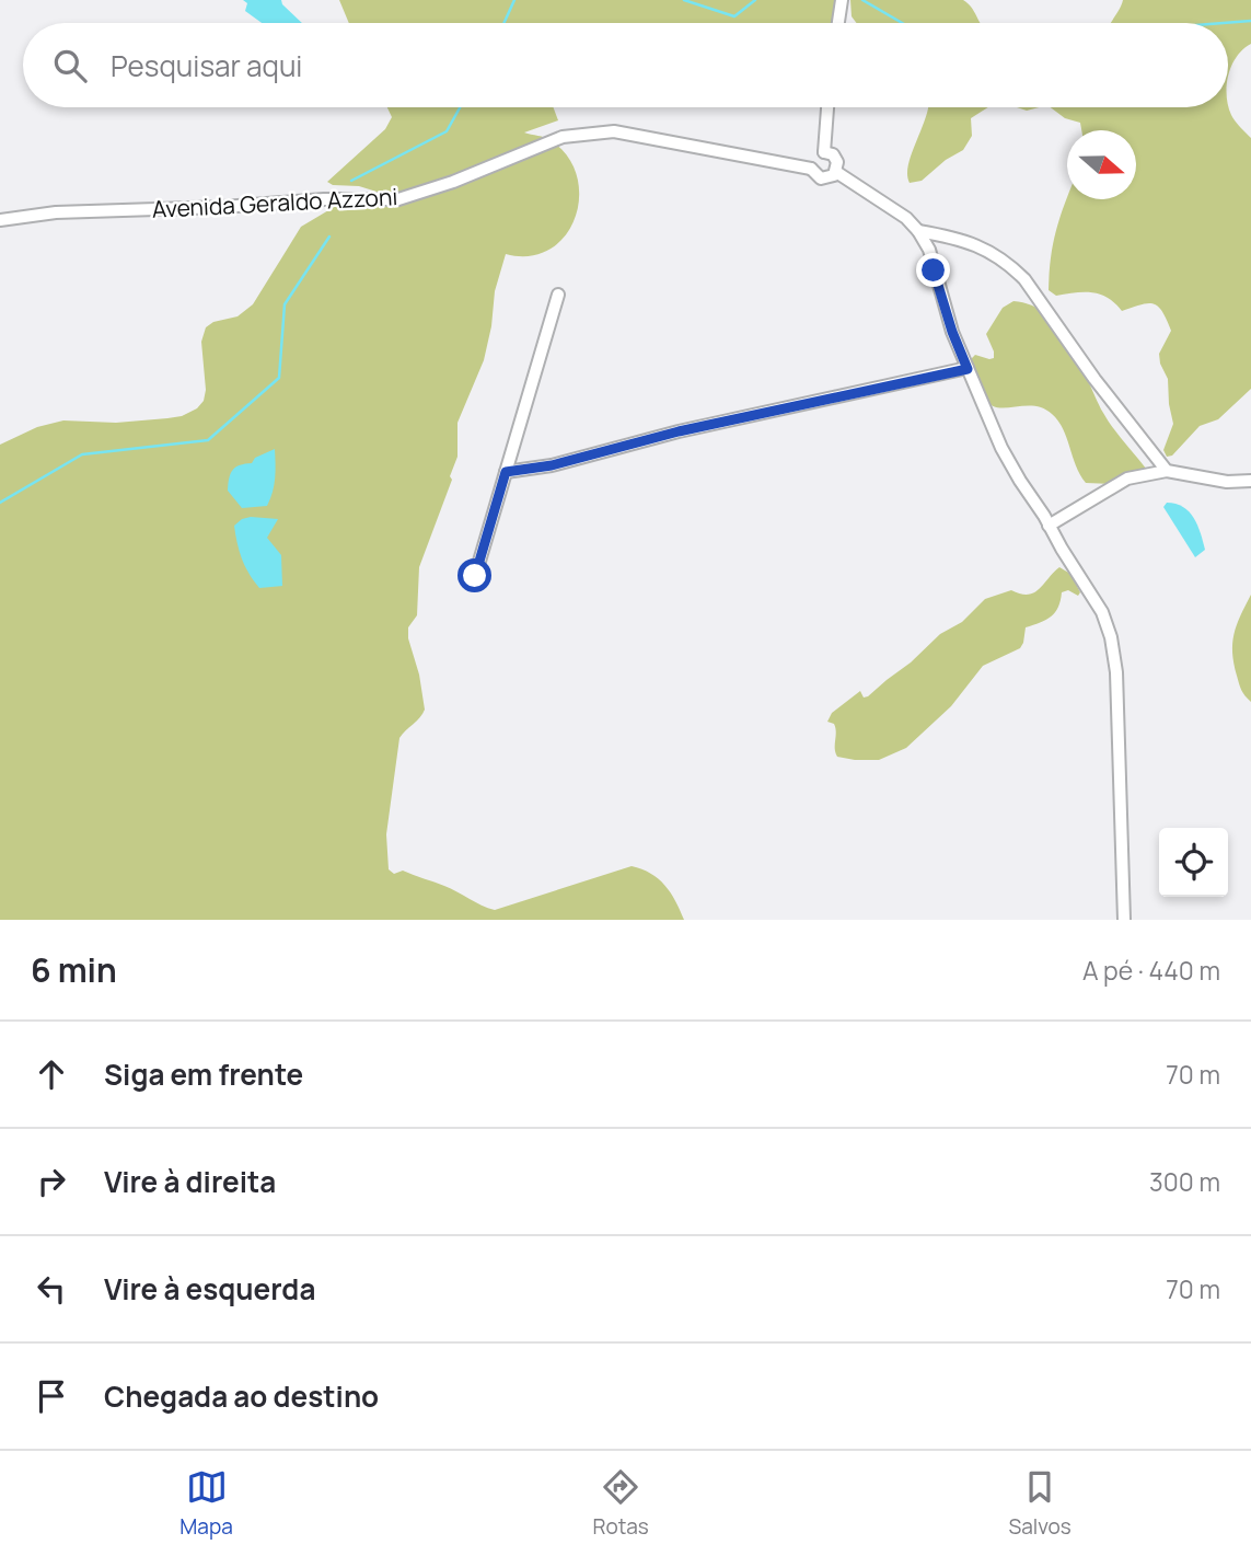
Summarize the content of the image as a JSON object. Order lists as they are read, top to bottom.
{
  "streets": {
    "street": ["Avenida Geraldo Azzoni"]
  },
  "north": "right",
  "page": {
    "search": "Pesquisar aqui",
    "heading": ["6 min", "A pé · 440 m"],
    "list": [
      ["Siga em frente", "70 m"],
      ["Vire à direita", "300 m"],
      ["Vire à esquerda", "70 m"],
      "Chegada ao destino"
    ],
    "nav": ["Mapa", "Rotas", "Salvos"]
  }
}
